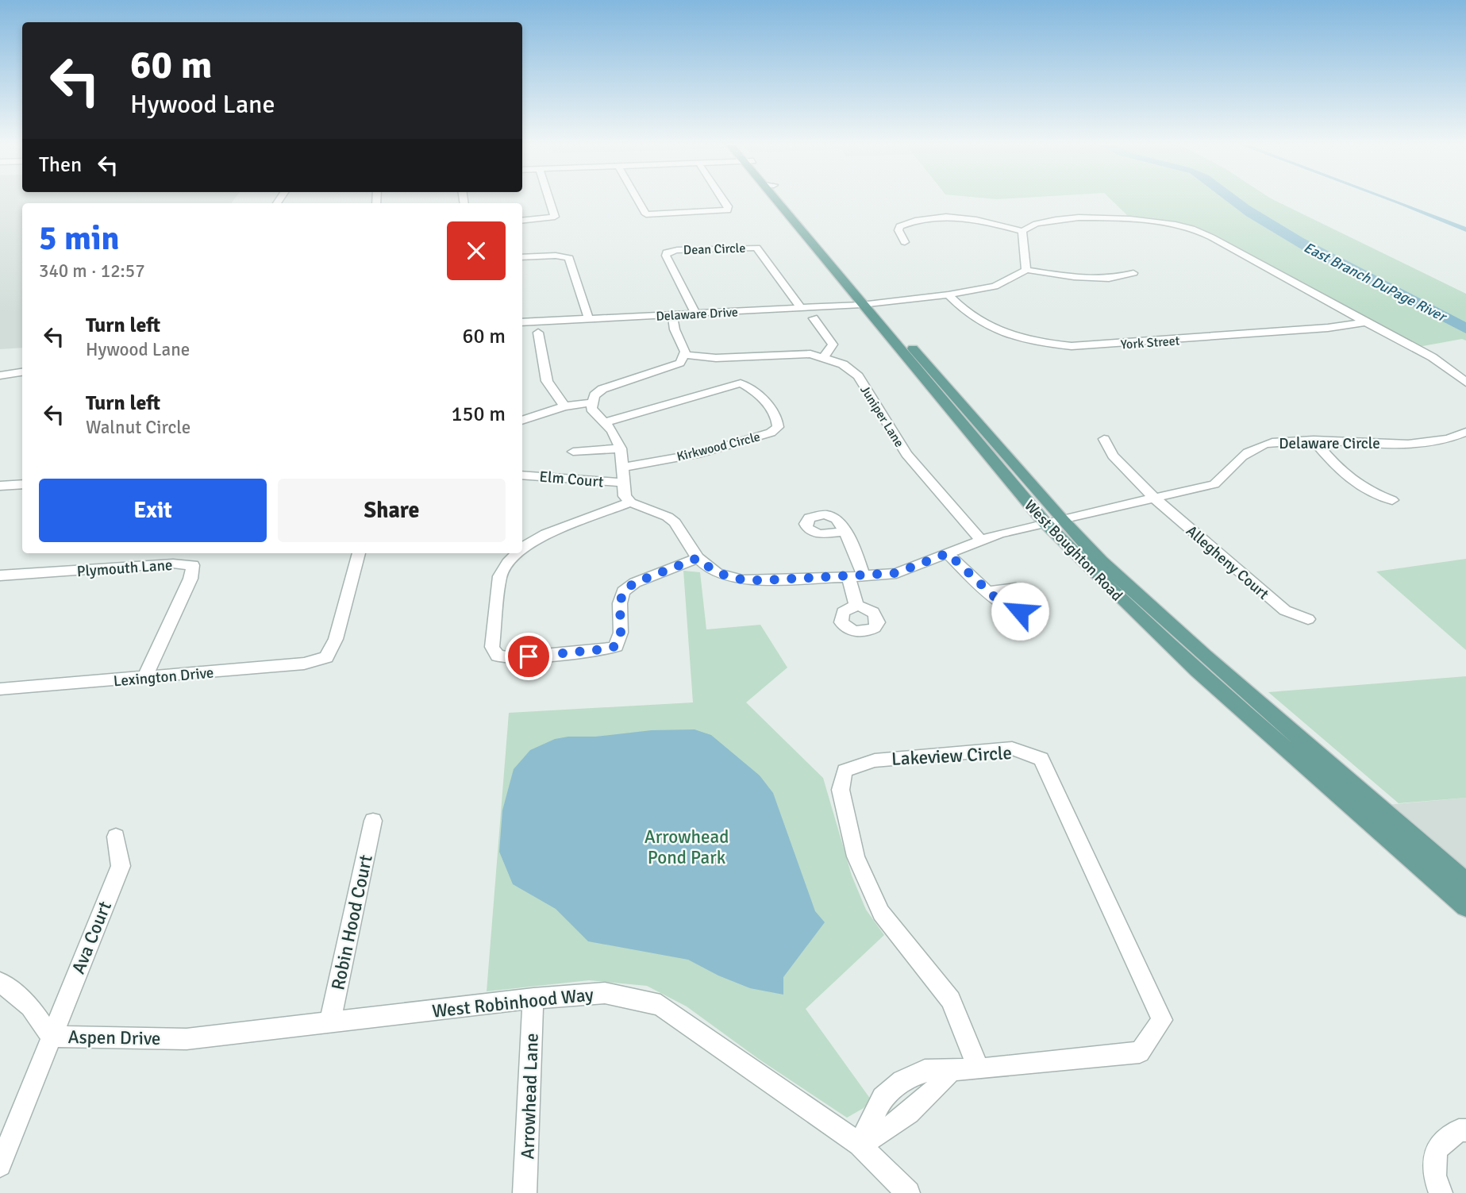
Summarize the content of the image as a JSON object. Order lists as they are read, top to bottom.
{
  "streets": {
    "main road": ["West Boughton Road"],
    "street": [
      "Dean Circle",
      "Delaware Drive",
      "York Street",
      "Juniper Lane",
      "Delaware Circle",
      "Kirkwood Circle",
      "Elm Court",
      "Allegheny Court",
      "Plymouth Lane",
      "Lexington Drive",
      "Lakeview Circle",
      "Robin Hood Court",
      "Ava Court",
      "West Robinhood Way",
      "Aspen Drive",
      "Arrowhead Lane"
    ]
  },
  "crossings": [
    ["Dean Circle", "Delaware Drive"],
    ["Delaware Drive", "West Boughton Road"],
    ["Juniper Lane", "Delaware Circle"],
    ["Delaware Circle", "West Boughton Road"],
    ["Delaware Circle", "Allegheny Court"],
    ["Plymouth Lane", "Lexington Drive"],
    ["Lakeview Circle", "West Robinhood Way"],
    ["Robin Hood Court", "West Robinhood Way"],
    ["Ava Court", "Aspen Drive"],
    ["West Robinhood Way", "Aspen Drive"],
    ["West Robinhood Way", "Arrowhead Lane"]
  ],
  "water": ["East Branch DuPage River"],
  "parks": ["Arrowhead Pond Park"],
  "page": {
    "turn": ["60 m", "Hywood Lane"],
    "then": "Then",
    "heading": ["5 min", "340 m · 12:57"],
    "list": [
      {
        "name": "Turn left",
        "note": "Hywood Lane",
        "value": "60 m"
      },
      {
        "name": "Turn left",
        "note": "Walnut Circle",
        "value": "150 m"
      }
    ],
    "buttons": ["Exit", "Share"]
  }
}
